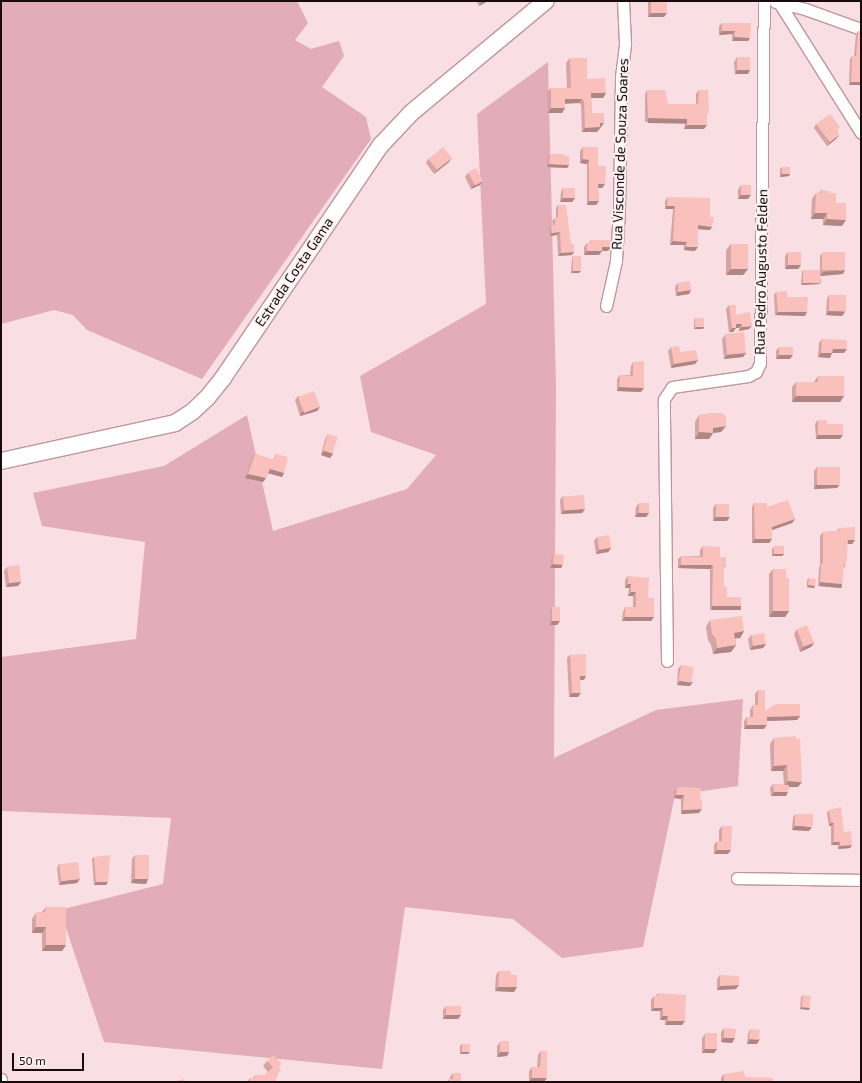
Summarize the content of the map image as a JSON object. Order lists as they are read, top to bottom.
{
  "streets": {
    "main road": ["Estrada Costa Gama"],
    "street": ["Rua Visconde de Souza Soares", "Rua Pedro Augusto Felden"]
  },
  "scale_bar": "50 m"
}
